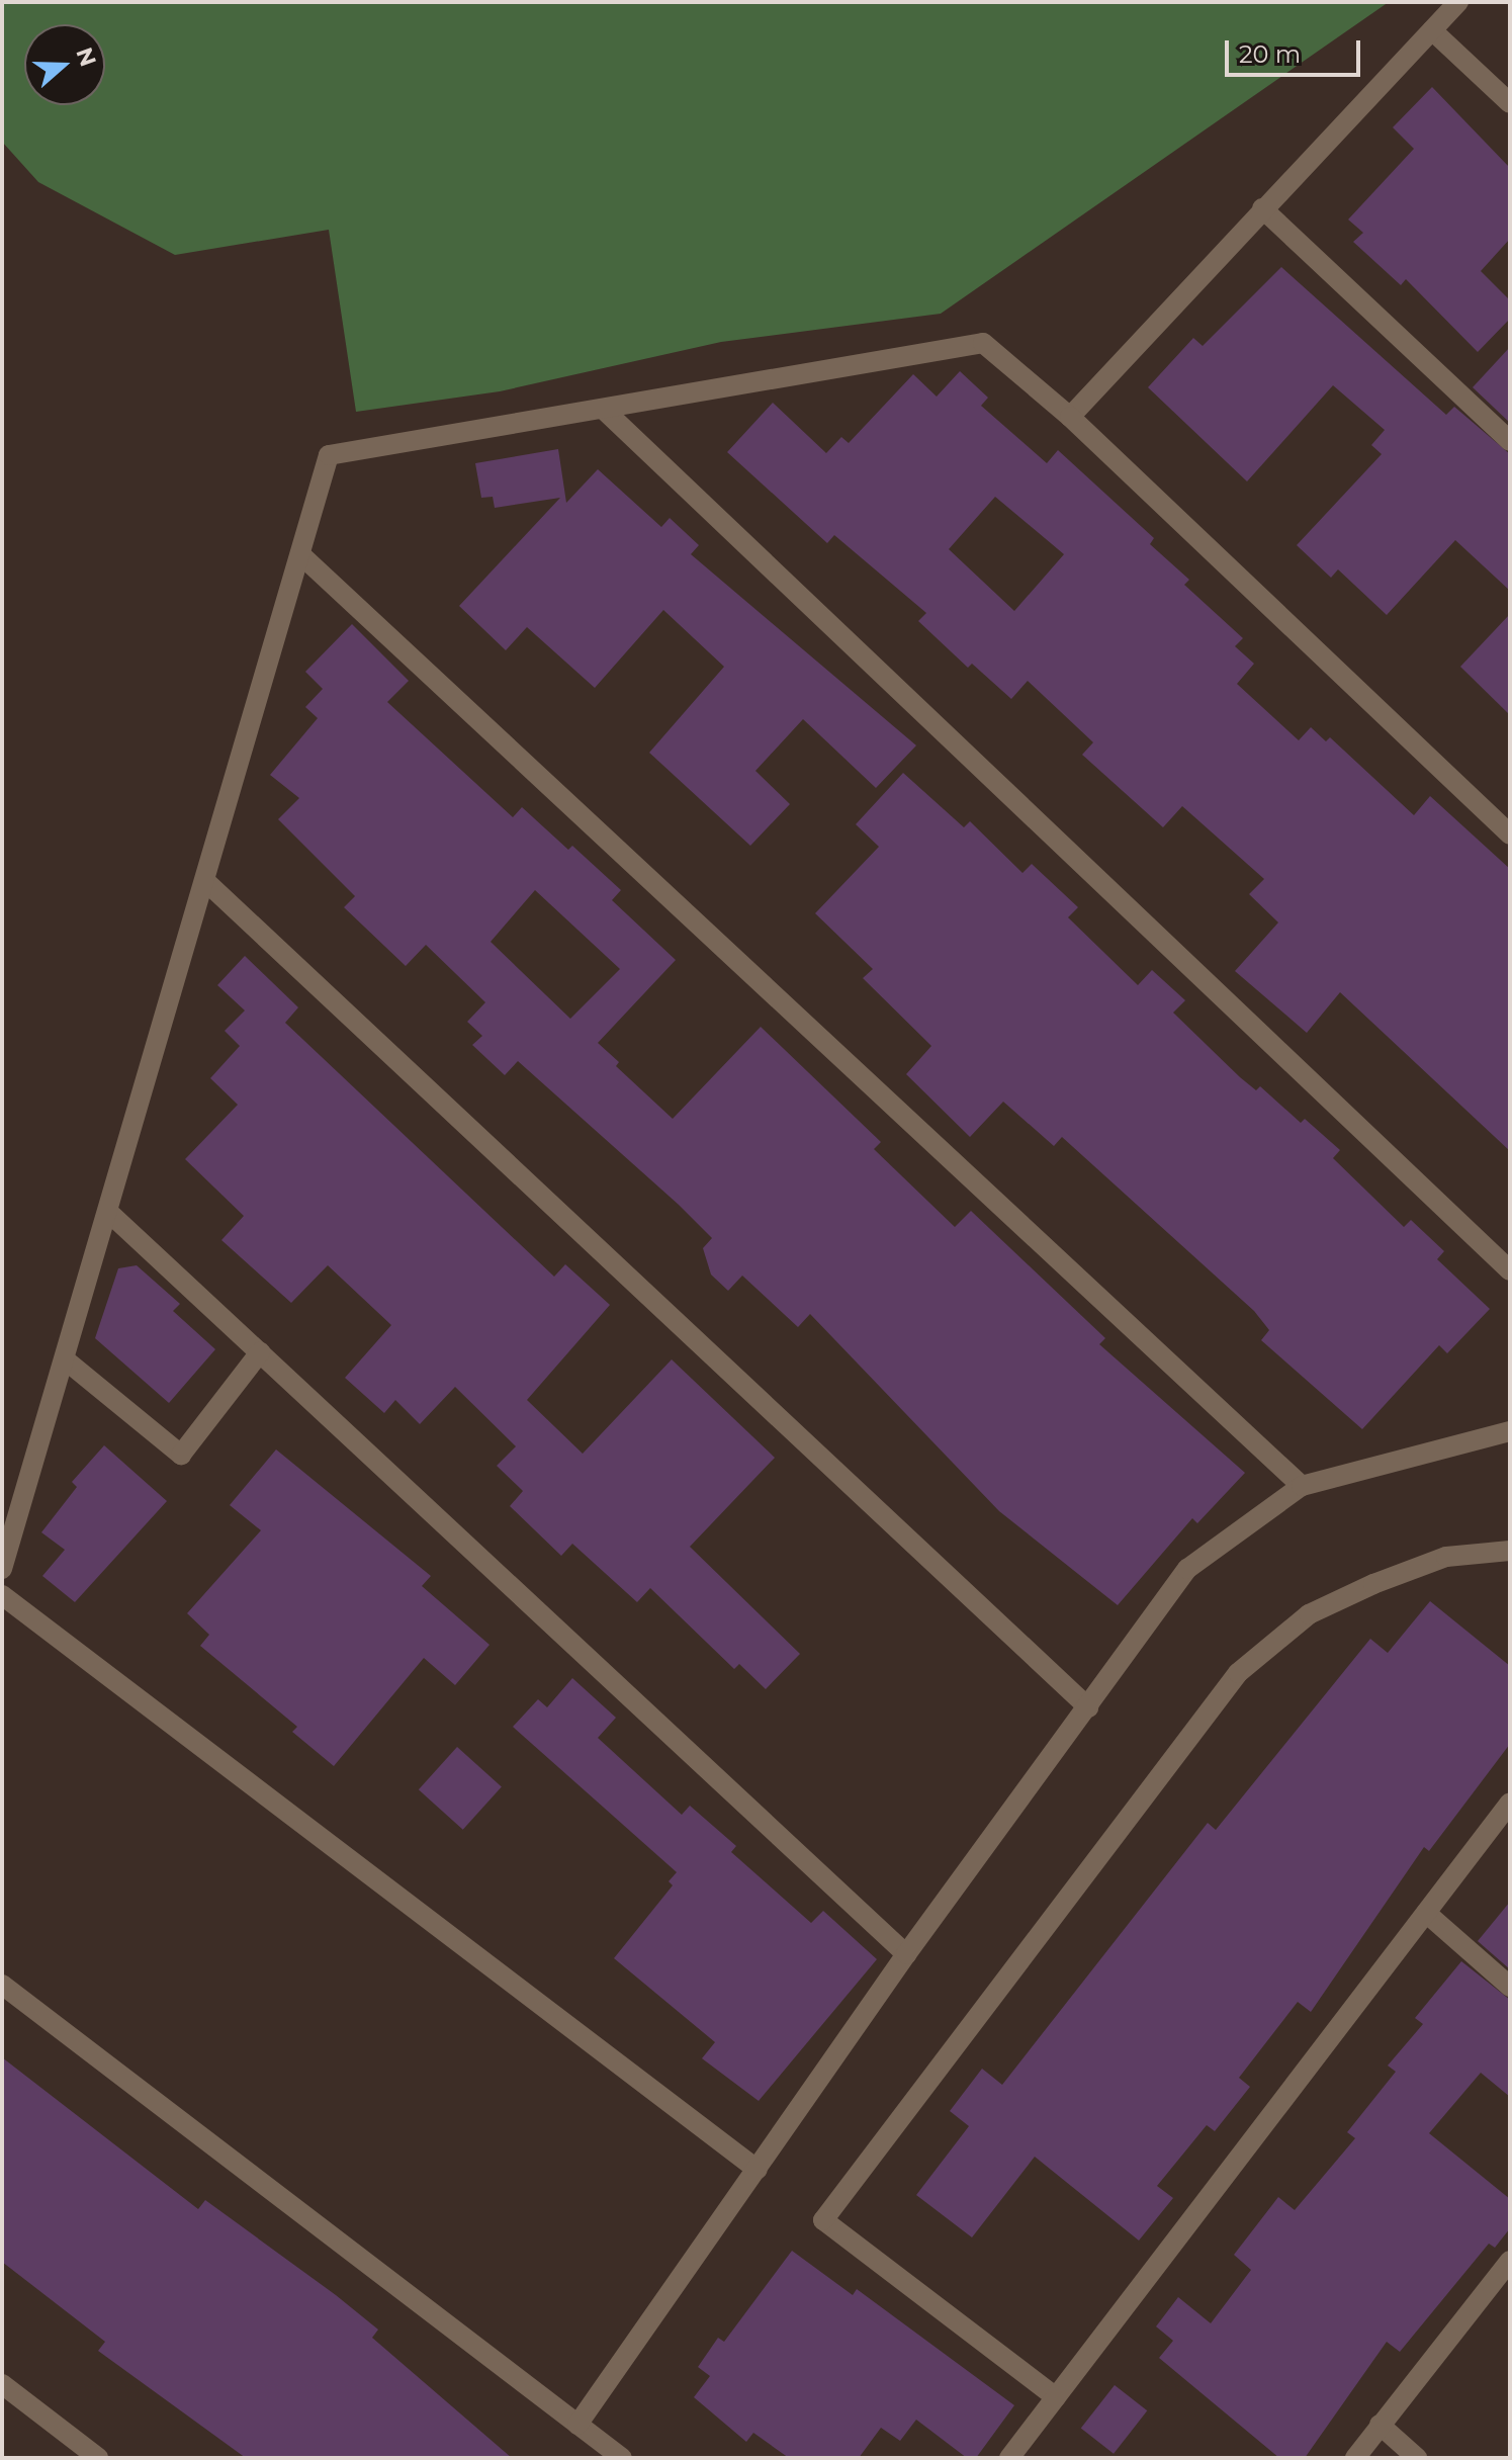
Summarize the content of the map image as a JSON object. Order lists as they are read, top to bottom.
{
  "scale_bar": "20 m",
  "north": "right"
}
